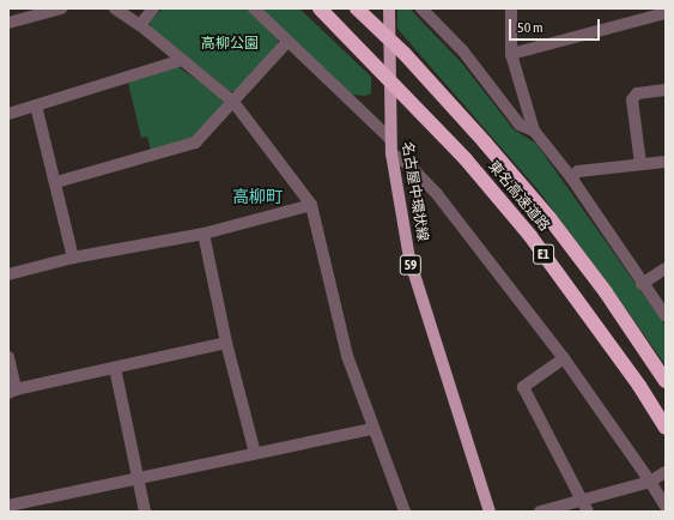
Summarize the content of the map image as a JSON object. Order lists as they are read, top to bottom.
{
  "streets": {
    "highway": ["東名高速道路", "E1"],
    "main road": ["名古屋中環状線", "59"]
  },
  "districts": ["高柳町"],
  "parks": ["高柳公園"],
  "scale_bar": "50 m"
}
